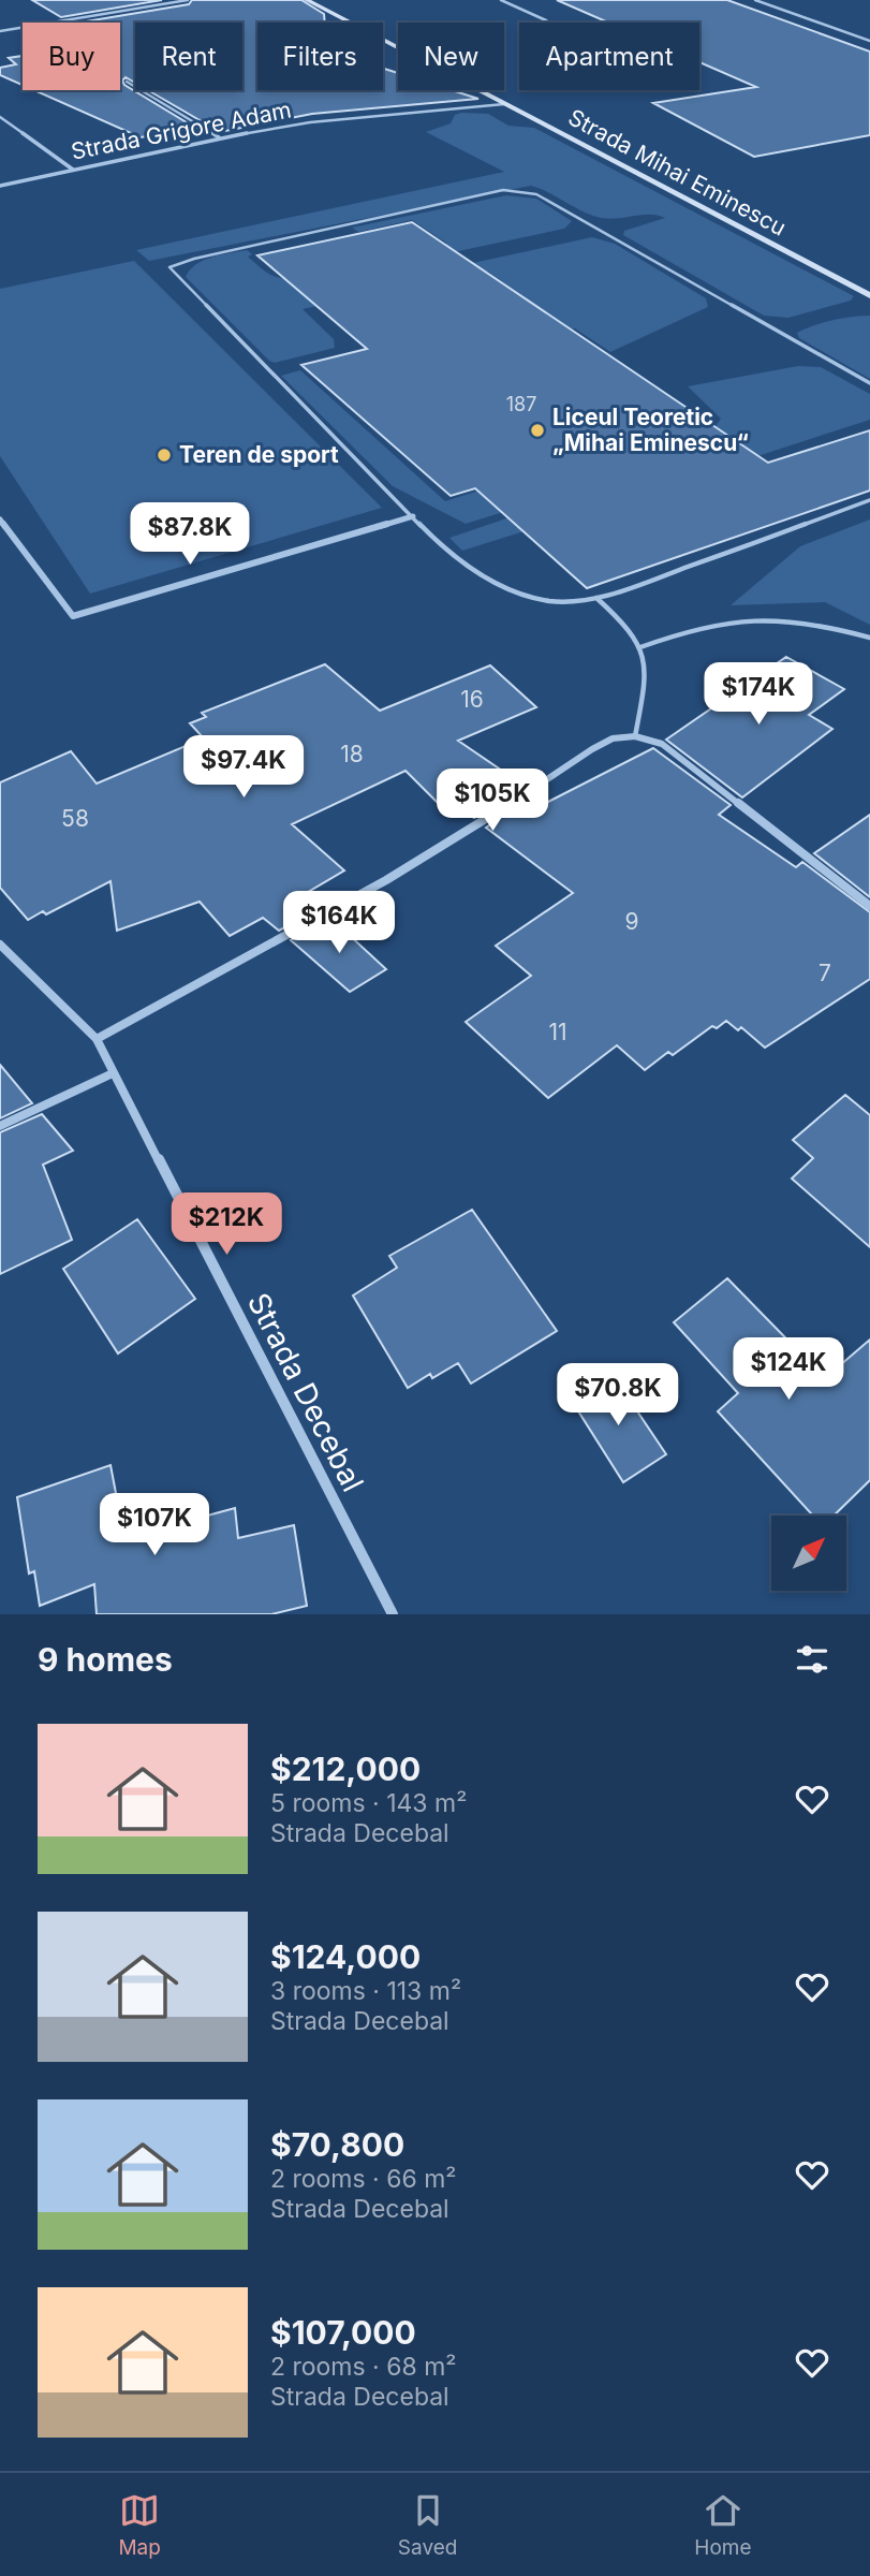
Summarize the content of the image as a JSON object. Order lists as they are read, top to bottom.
{
  "streets": {
    "main road": ["Strada Mihai Eminescu"],
    "street": ["Strada Grigore Adam", "Strada Decebal"]
  },
  "crossings": [
    ["Strada Grigore Adam", "Strada Mihai Eminescu"]
  ],
  "places": ["Liceul Teoretic „Mihai Eminescu“", "Teren de sport"],
  "house_numbers": [
    "187",
    "16",
    "18",
    "58",
    "9",
    "7",
    "11"
  ],
  "north": "top right",
  "page": {
    "chip": [
      "Buy",
      "Rent",
      "Filters",
      "New",
      "Apartment"
    ],
    "price": [
      "$87.8K",
      "$174K",
      "$97.4K",
      "$105K",
      "$164K",
      "$212K",
      "$124K",
      "$70.8K",
      "$107K"
    ],
    "heading": "9 homes",
    "list": [
      {
        "name": "$212,000",
        "note": "5 rooms · 143 m² · Strada Decebal"
      },
      {
        "name": "$124,000",
        "note": "3 rooms · 113 m² · Strada Decebal"
      },
      {
        "name": "$70,800",
        "note": "2 rooms · 66 m² · Strada Decebal"
      },
      {
        "name": "$107,000",
        "note": "2 rooms · 68 m² · Strada Decebal"
      }
    ],
    "tabs": ["Map", "Saved", "Home"]
  }
}
